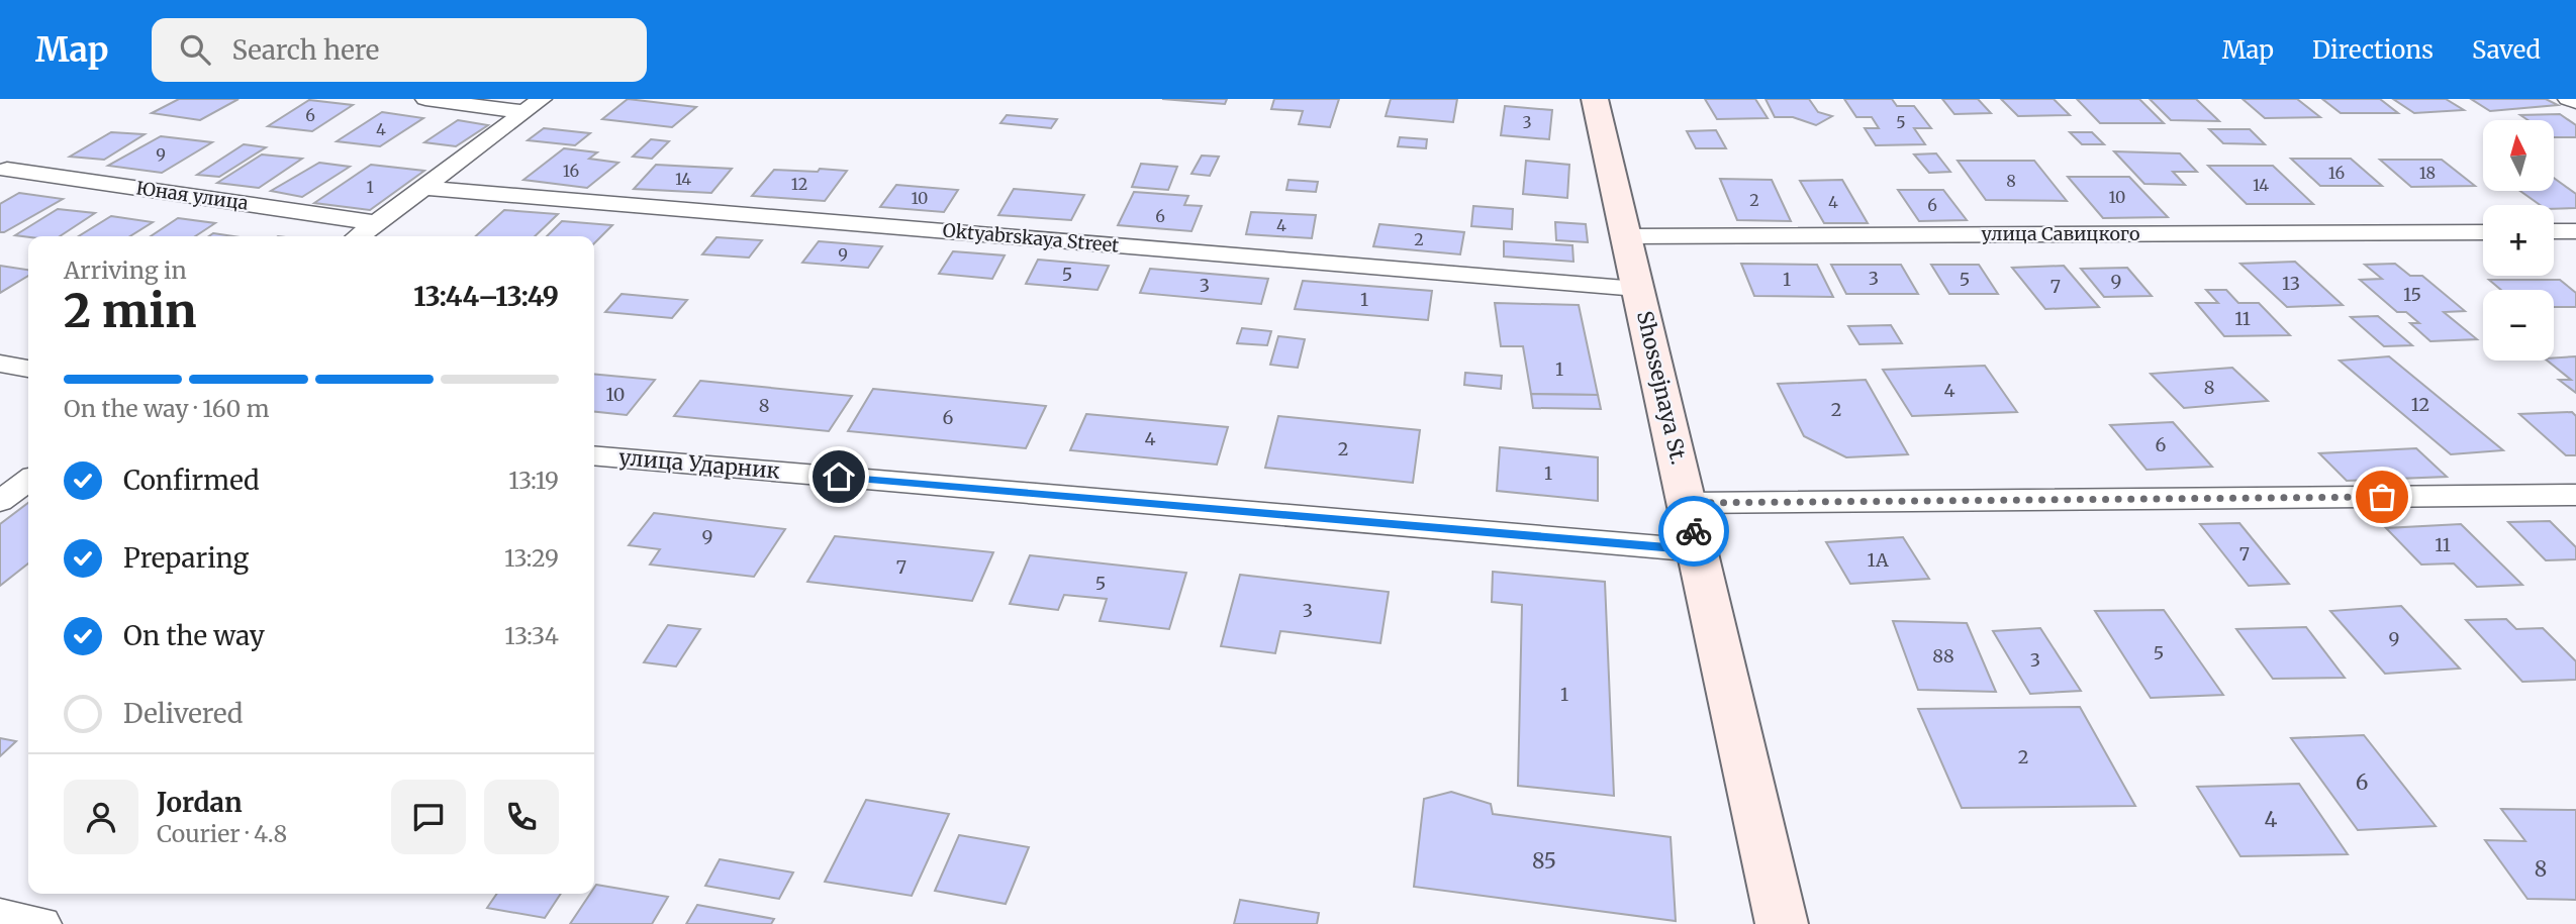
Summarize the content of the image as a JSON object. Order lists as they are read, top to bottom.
{
  "streets": {
    "street": [
      "Юная улица",
      "улица Савицкого",
      "Oktyabrskaya Street",
      "Shossejnaya St.",
      "улица Ударник"
    ]
  },
  "crossings": [
    ["улица Савицкого", "Shossejnaya St."],
    ["Oktyabrskaya Street", "Shossejnaya St."],
    ["Shossejnaya St.", "улица Ударник"]
  ],
  "house_numbers": [
    "6",
    "3",
    "5",
    "4",
    "9",
    "16",
    "16",
    "18",
    "14",
    "8",
    "12",
    "14",
    "1",
    "10",
    "10",
    "2",
    "4",
    "6",
    "6",
    "4",
    "2",
    "9",
    "5",
    "3",
    "1",
    "5",
    "9",
    "13",
    "3",
    "7",
    "15",
    "1",
    "11",
    "1",
    "8",
    "4",
    "10",
    "12",
    "8",
    "2",
    "6",
    "4",
    "6",
    "2",
    "1",
    "9",
    "11",
    "7",
    "1А",
    "7",
    "5",
    "3",
    "9",
    "5",
    "88",
    "3",
    "1",
    "2",
    "6",
    "4",
    "85",
    "8"
  ],
  "north": "top",
  "page": {
    "header": "Map",
    "search": "Search here",
    "nav": ["Map", "Directions", "Saved"],
    "map_buttons": ["+", "−"],
    "heading": ["2 min", "Arriving in", "13:44–13:49"],
    "panel": ["Jordan", "Courier · 4.8"],
    "bar": "On the way · 160 m",
    "list": [
      ["Confirmed", "13:19"],
      ["Preparing", "13:29"],
      ["On the way", "13:34"],
      "Delivered"
    ]
  }
}
